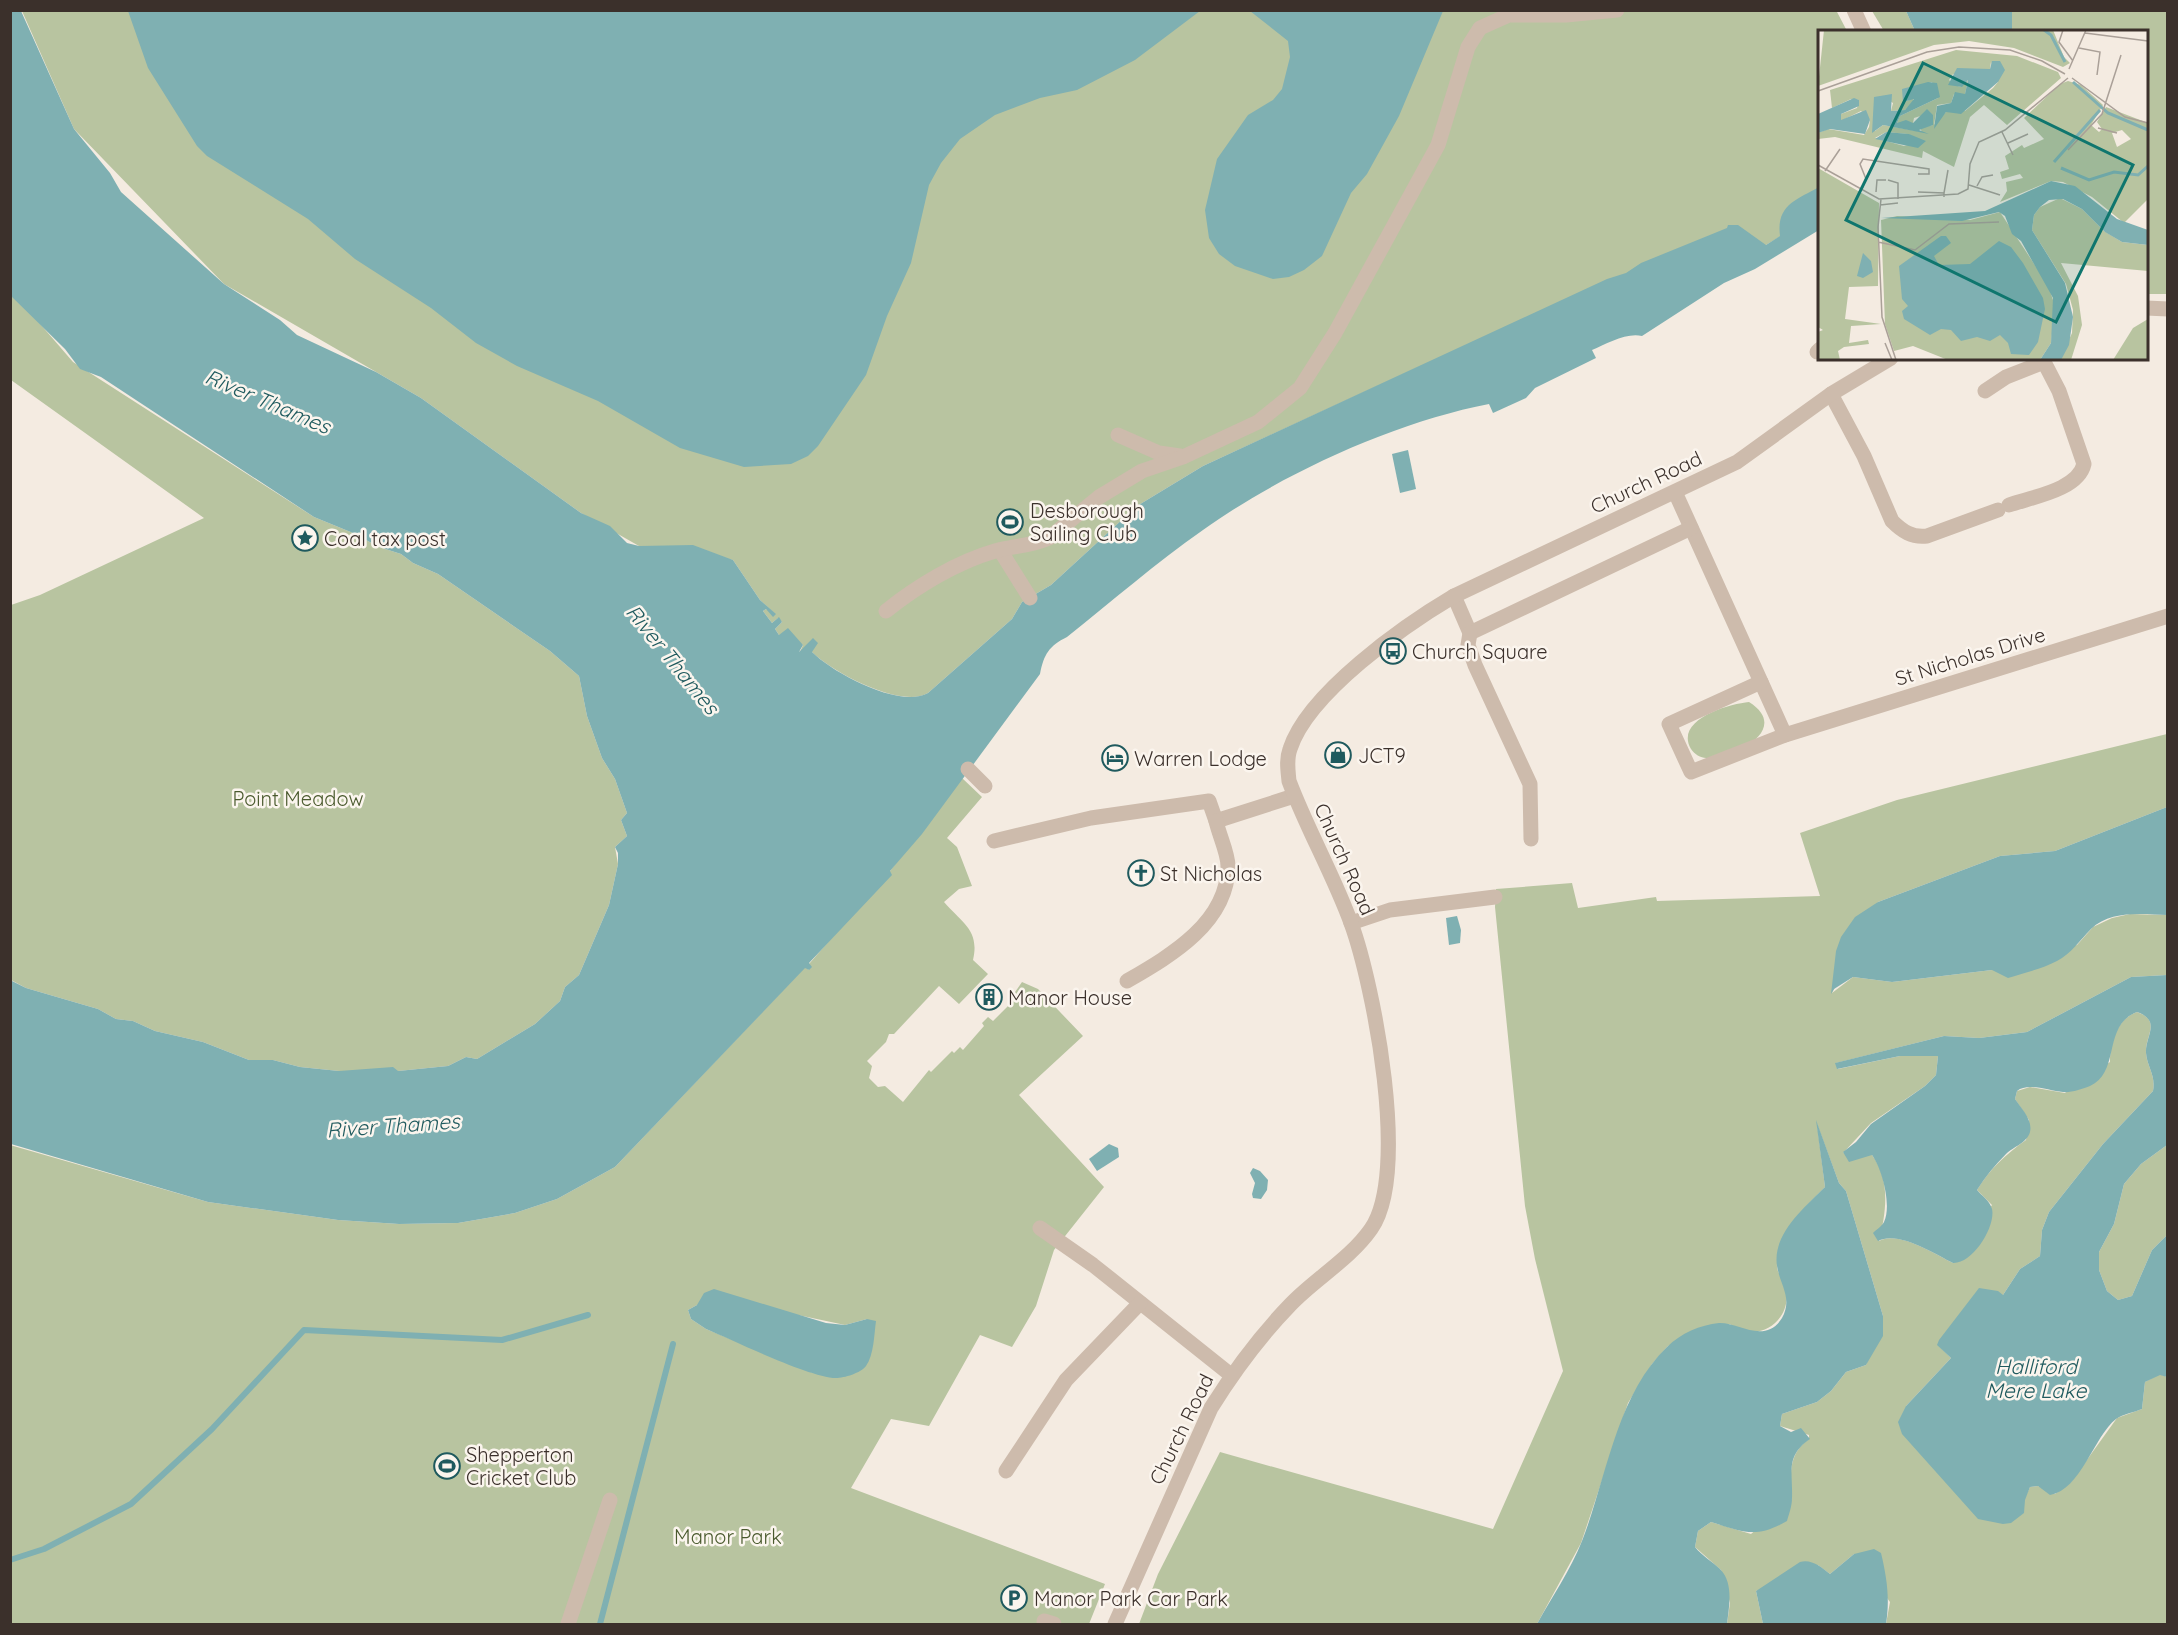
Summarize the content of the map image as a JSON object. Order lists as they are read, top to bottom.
{
  "streets": {
    "street": ["Church Road", "St Nicholas Drive"]
  },
  "water": ["River Thames", "Halliford Mere Lake"],
  "parks": ["Point Meadow", "Manor Park"],
  "places": {
    "sports": ["Desborough Sailing Club", "Shepperton Cricket Club"],
    "place": ["Coal tax post"],
    "bus stop": ["Church Square"],
    "shop": ["JCT9"],
    "hotel": ["Warren Lodge"],
    "church": ["St Nicholas"],
    "building": ["Manor House"],
    "parking": ["Manor Park Car Park"]
  }
}
